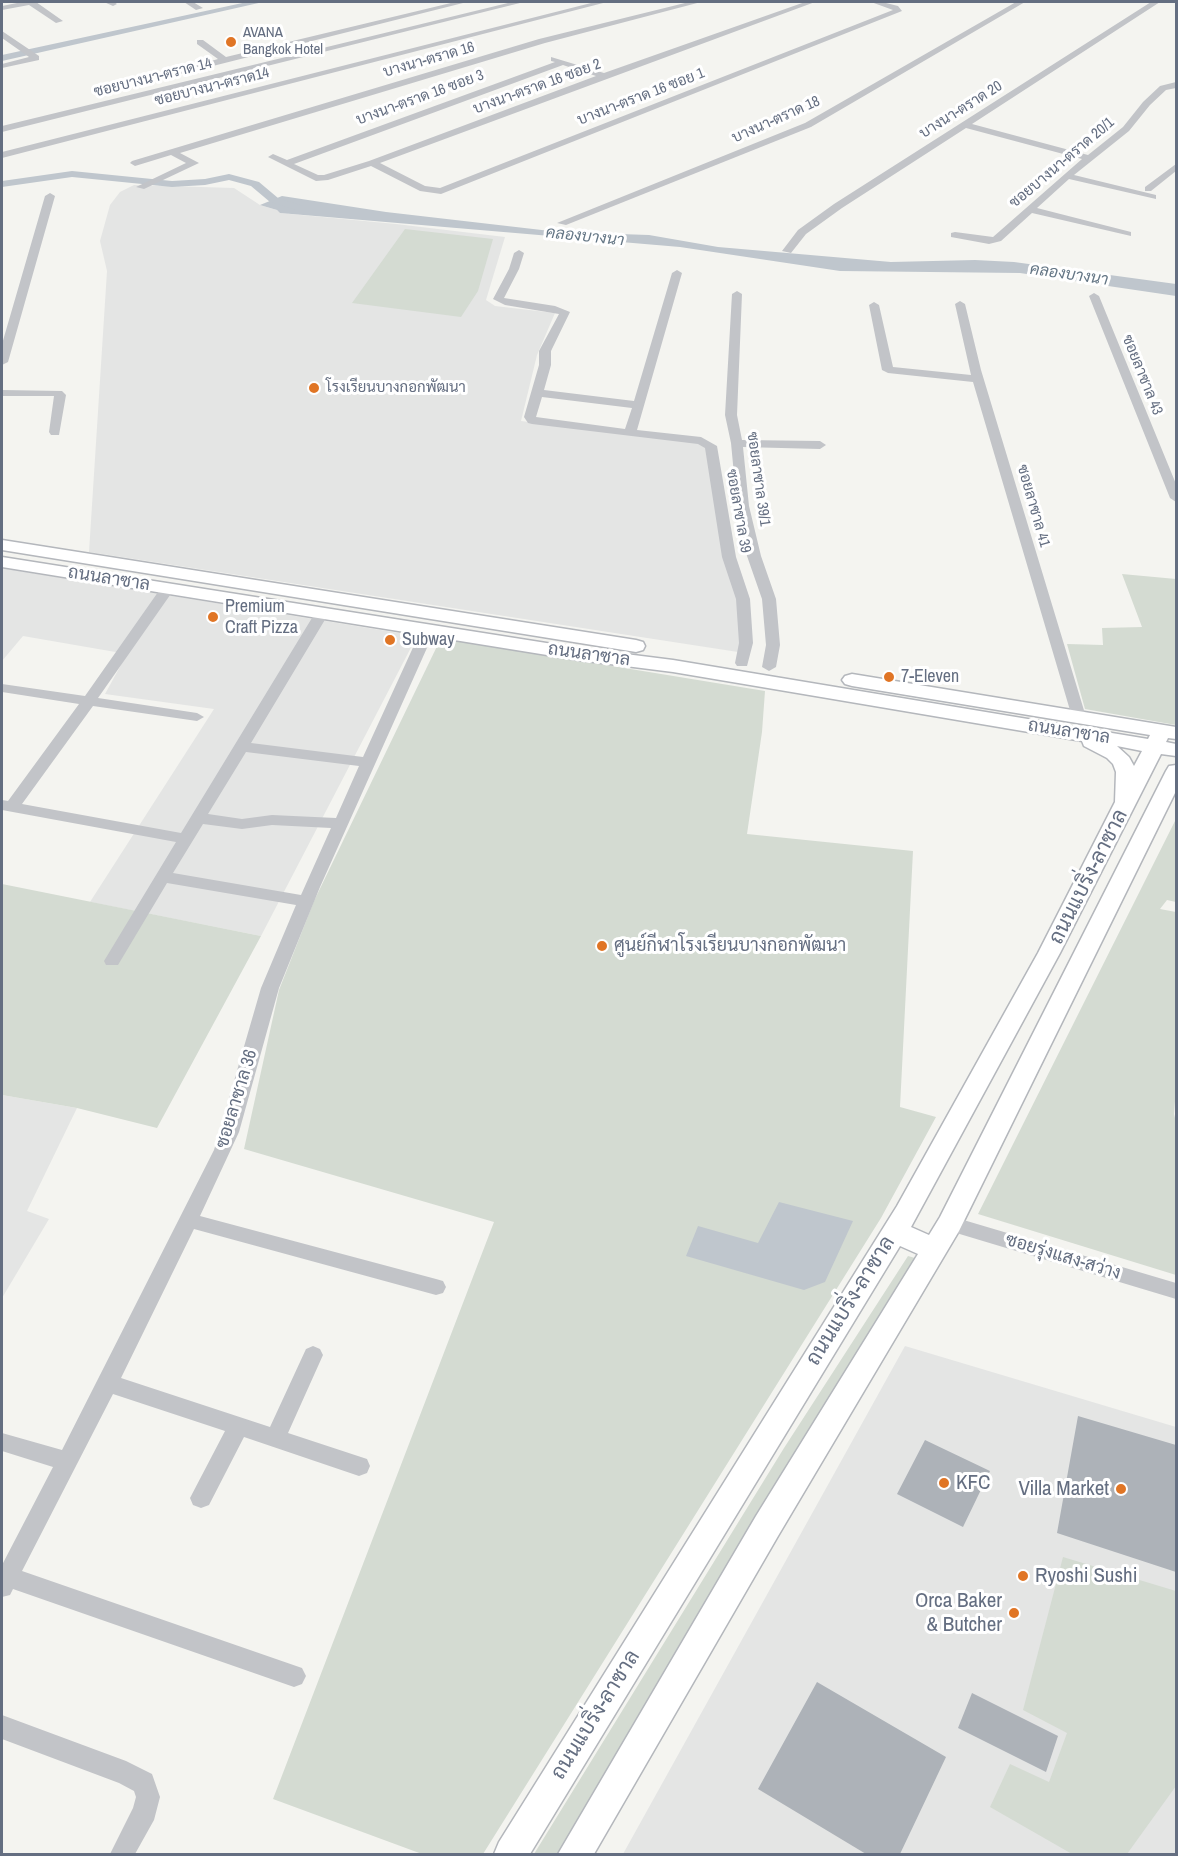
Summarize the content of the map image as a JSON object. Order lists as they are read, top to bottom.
{
  "streets": {
    "street": [
      "บางนา-ตราด 16",
      "ซอยบางนา-ตราด 14",
      "ซอยบางนา-ตราด14",
      "บางนา-ตราด 16 ซอย 2",
      "บางนา-ตราด 16 ซอย 1",
      "บางนา-ตราด 16 ซอย 3",
      "บางนา-ตราด 20",
      "บางนา-ตราด 18",
      "ซอยบางนา-ตราด 20/1",
      "ซอยลาซาล 43",
      "ซอยลาซาล 39/1",
      "ซอยลาซาล 41",
      "ซอยลาซาล 39",
      "ถนนลาซาล",
      "ถนนแบริ่ง-ลาซาล",
      "ซอยลาซาล 36",
      "ซอยรุ่งแสง-สว่าง"
    ]
  },
  "crossings": [
    ["บางนา-ตราด 16 ซอย 2", "บางนา-ตราด 16 ซอย 1"],
    ["บางนา-ตราด 16 ซอย 2", "บางนา-ตราด 16 ซอย 3"],
    ["ซอยลาซาล 39/1", "ถนนลาซาล"],
    ["ซอยลาซาล 41", "ถนนลาซาล"],
    ["ซอยลาซาล 39", "ถนนลาซาล"],
    ["ถนนลาซาล", "ถนนแบริ่ง-ลาซาล"],
    ["ถนนลาซาล", "ซอยลาซาล 36"],
    ["ถนนแบริ่ง-ลาซาล", "ซอยรุ่งแสง-สว่าง"]
  ],
  "water": ["คลองบางนา"],
  "places": [
    "AVANA Bangkok Hotel",
    "โรงเรียนบางกอกพัฒนา",
    "Premium Craft Pizza",
    "Subway",
    "7-Eleven",
    "ศูนย์กีฬาโรงเรียนบางกอกพัฒนา",
    "KFC",
    "Villa Market",
    "Ryoshi Sushi",
    "Orca Baker & Butcher"
  ]
}
